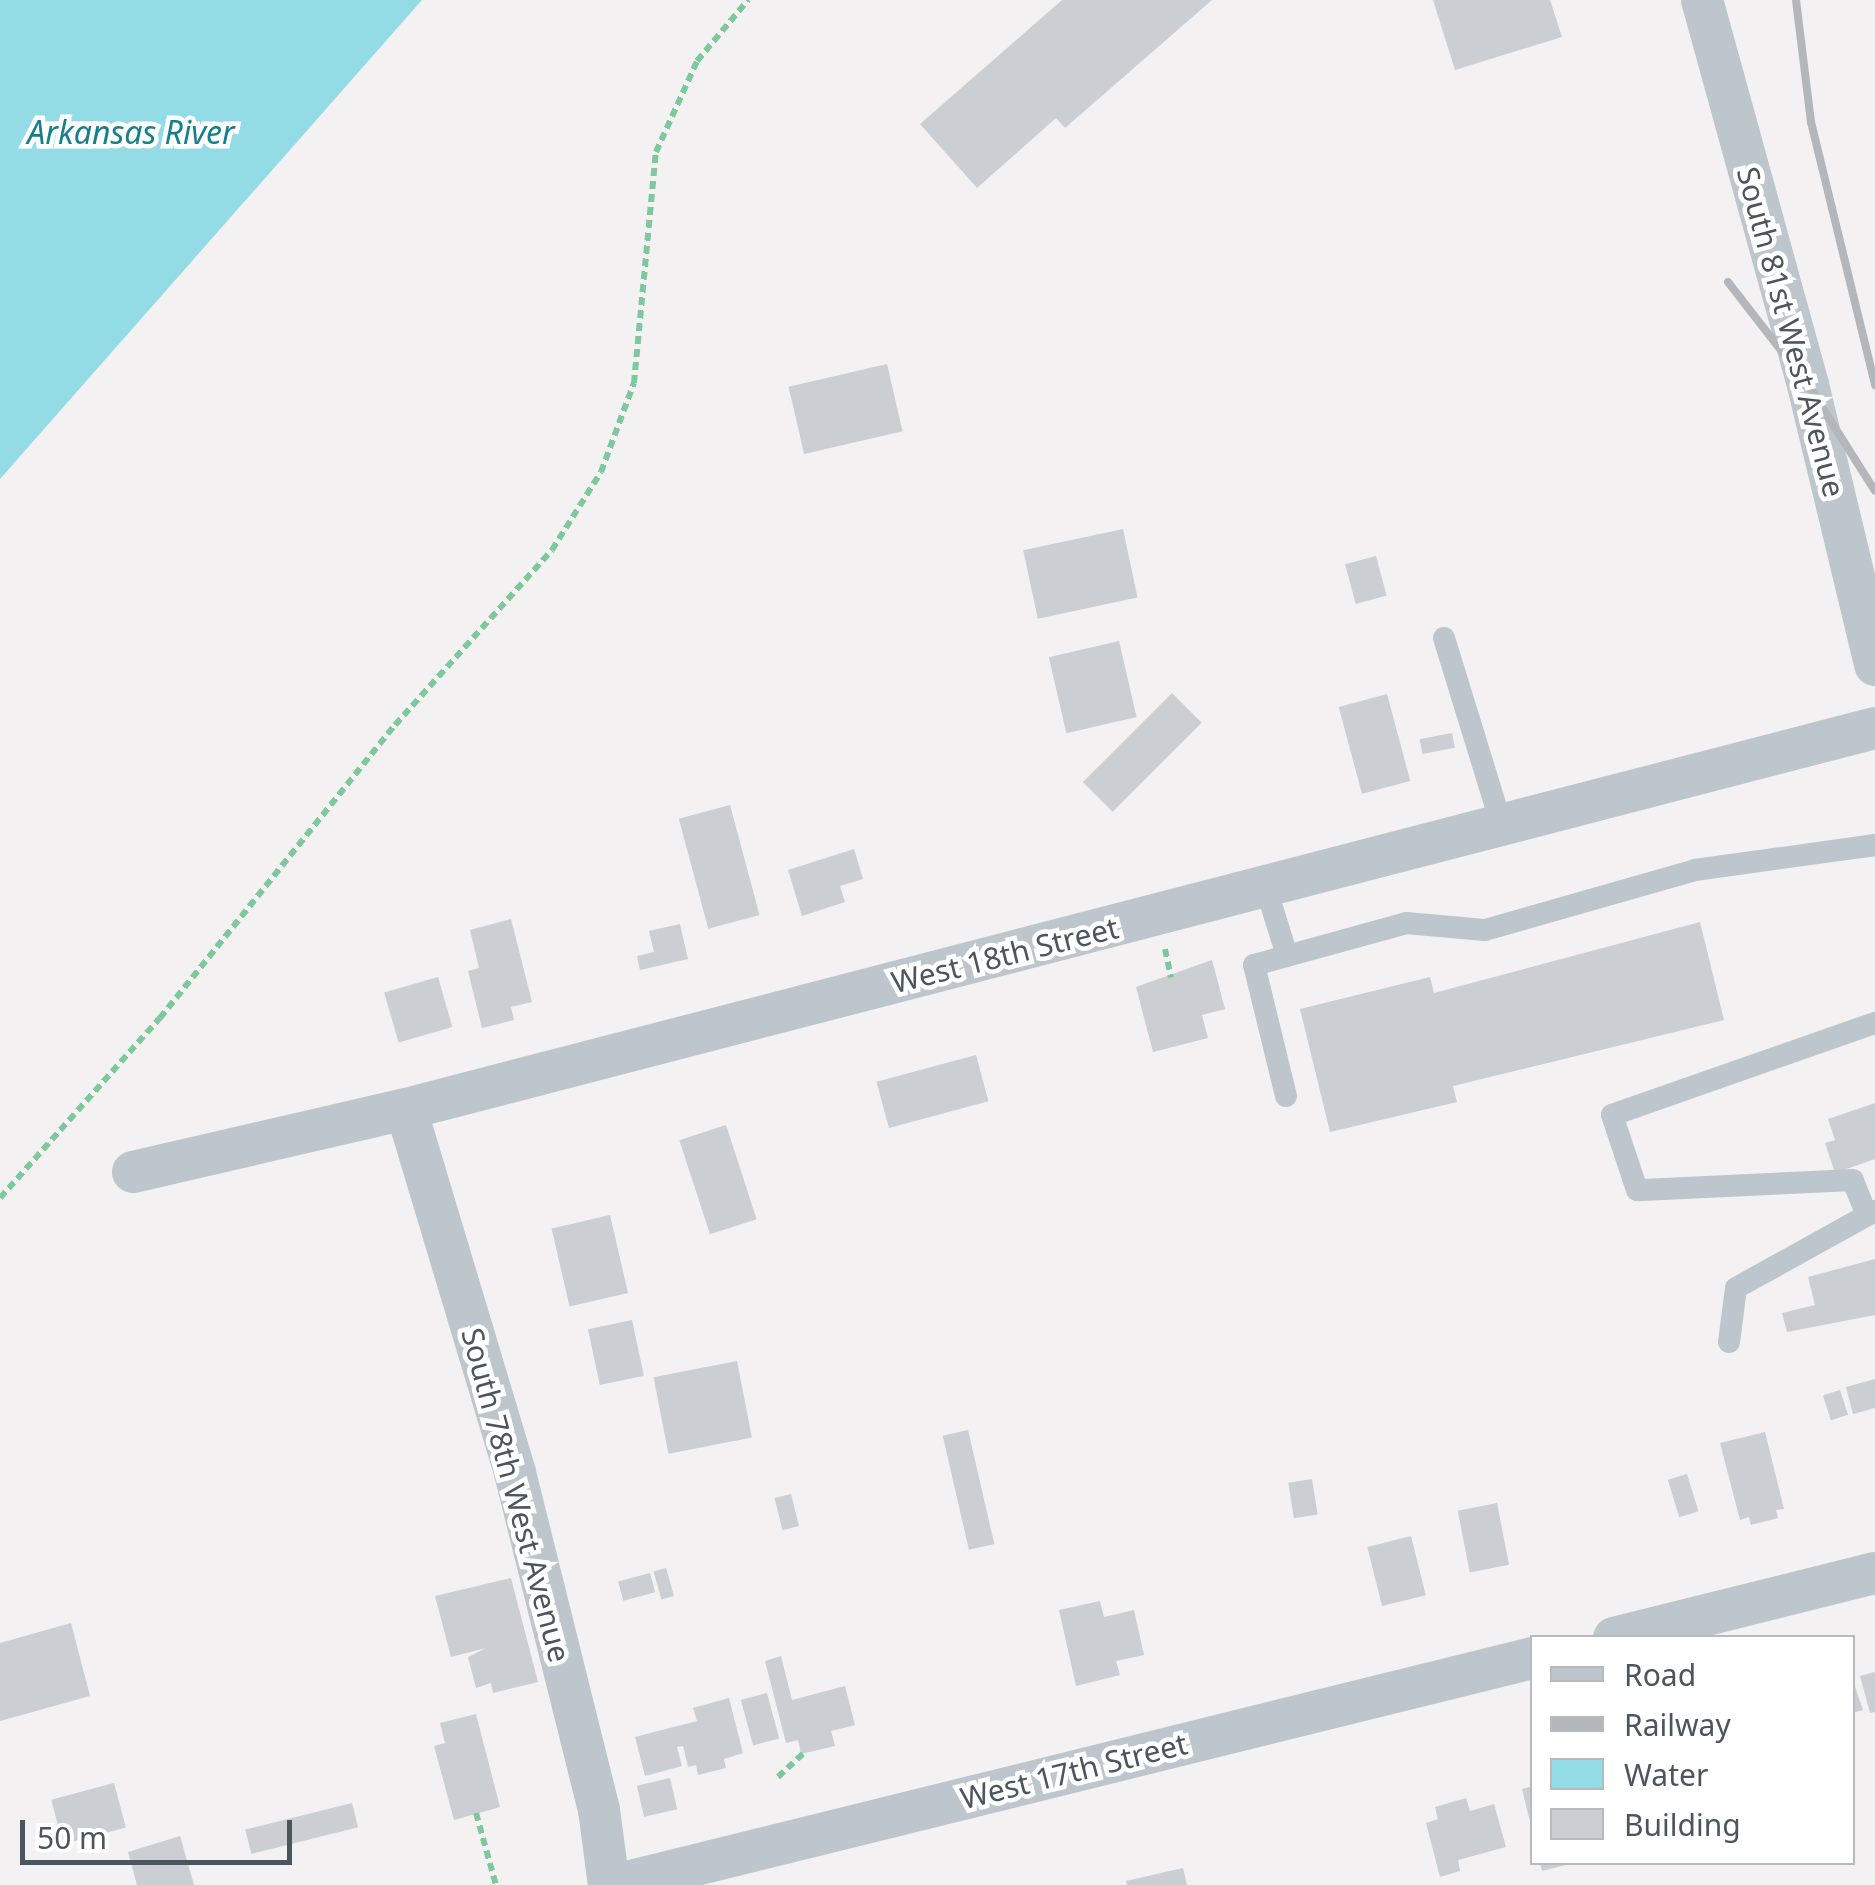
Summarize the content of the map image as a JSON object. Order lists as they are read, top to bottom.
{
  "streets": {
    "street": [
      "South 81st West Avenue",
      "West 18th Street",
      "South 78th West Avenue",
      "West 17th Street"
    ]
  },
  "crossings": [
    ["West 18th Street", "South 78th West Avenue"],
    ["South 78th West Avenue", "West 17th Street"]
  ],
  "water": ["Arkansas River"],
  "legend": [
    "Road",
    "Railway",
    "Water",
    "Building"
  ],
  "scale_bar": "50 m"
}
